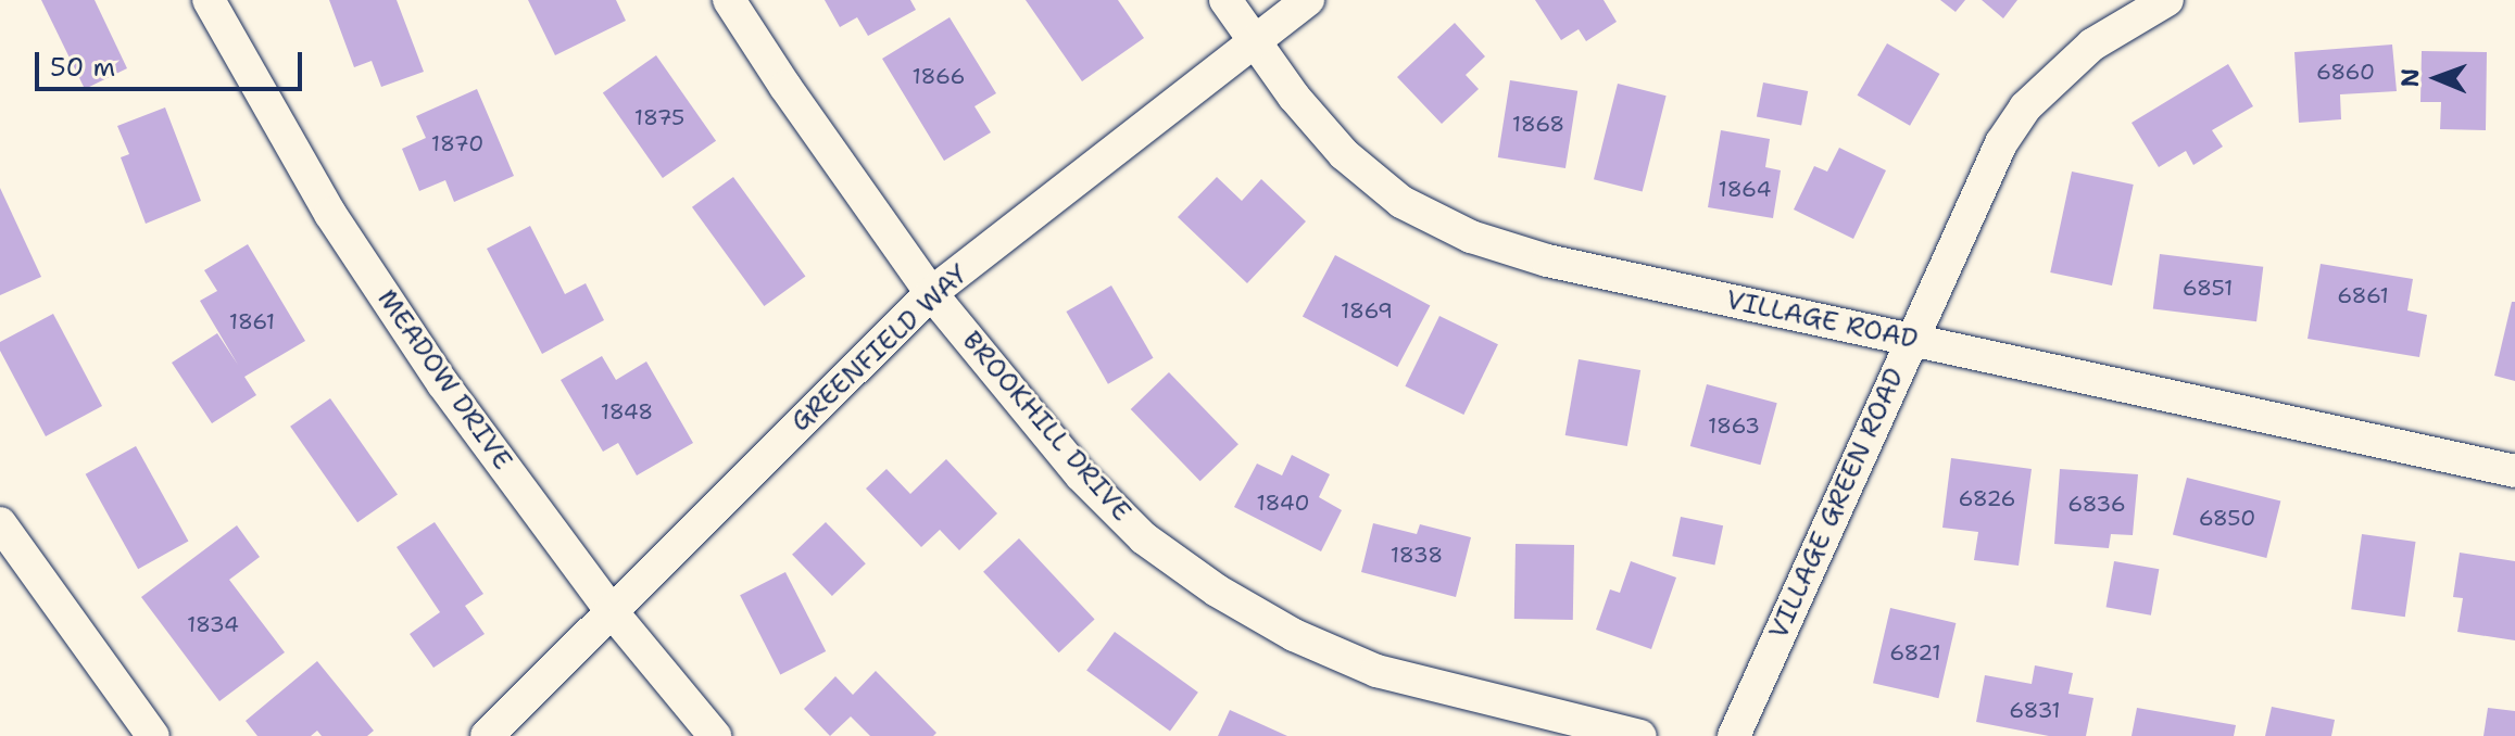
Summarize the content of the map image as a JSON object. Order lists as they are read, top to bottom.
{
  "streets": {
    "street": [
      "VILLAGE ROAD",
      "GREENFIELD WAY",
      "MEADOW DRIVE",
      "BROOKHILL DRIVE",
      "VILLAGE GREEN ROAD"
    ]
  },
  "crossings": [
    ["VILLAGE ROAD", "GREENFIELD WAY"],
    ["VILLAGE ROAD", "VILLAGE GREEN ROAD"],
    ["GREENFIELD WAY", "MEADOW DRIVE"],
    ["GREENFIELD WAY", "BROOKHILL DRIVE"]
  ],
  "house_numbers": [
    "6860",
    "1866",
    "1875",
    "1868",
    "1870",
    "1864",
    "6851",
    "6861",
    "1869",
    "1861",
    "1848",
    "1863",
    "6826",
    "1840",
    "6836",
    "6850",
    "1838",
    "1834",
    "6821",
    "6831"
  ],
  "scale_bar": "50 m",
  "north": "left"
}
